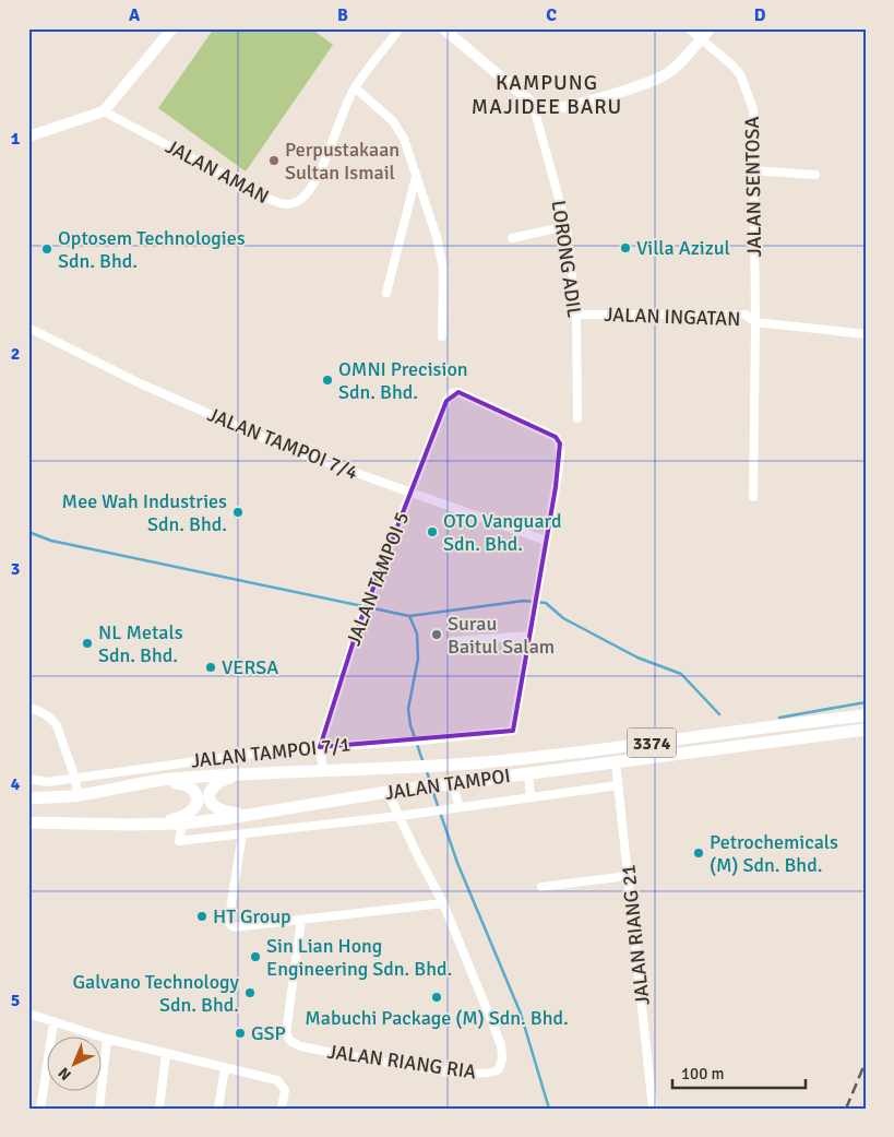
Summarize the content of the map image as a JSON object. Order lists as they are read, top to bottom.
{
  "streets": {
    "main road": ["3374", "JALAN TAMPOI"],
    "street": [
      "JALAN AMAN",
      "JALAN SENTOSA",
      "LORONG ADIL",
      "JALAN INGATAN",
      "JALAN TAMPOI 7/4",
      "JALAN TAMPOI 5",
      "JALAN TAMPOI 7/1",
      "JALAN RIANG 21",
      "JALAN RIANG RIA"
    ]
  },
  "crossings": [
    ["JALAN SENTOSA", "JALAN INGATAN"],
    ["LORONG ADIL", "JALAN INGATAN"],
    ["JALAN TAMPOI 7/4", "JALAN TAMPOI 5"],
    ["JALAN TAMPOI 5", "JALAN TAMPOI 7/1"],
    ["JALAN TAMPOI 5", "JALAN TAMPOI"],
    ["JALAN TAMPOI", "JALAN RIANG 21"],
    ["JALAN TAMPOI", "JALAN RIANG RIA"]
  ],
  "districts": ["KAMPUNG MAJIDEE BARU"],
  "places": [
    "Perpustakaan Sultan Ismail",
    "Villa Azizul",
    "Optosem Technologies Sdn. Bhd.",
    "OMNI Precision Sdn. Bhd.",
    "Mee Wah Industries Sdn. Bhd.",
    "OTO Vanguard Sdn. Bhd.",
    "Surau Baitul Salam",
    "NL Metals Sdn. Bhd.",
    "VERSA",
    "Petrochemicals (M) Sdn. Bhd.",
    "HT Group",
    "Sin Lian Hong Engineering Sdn. Bhd.",
    "Galvano Technology Sdn. Bhd.",
    "Mabuchi Package (M) Sdn. Bhd.",
    "GSP"
  ],
  "scale_bar": "100 m",
  "north": "bottom left",
  "grid": {
    "columns": [
      "A",
      "B",
      "C",
      "D"
    ],
    "rows": [
      "1",
      "2",
      "3",
      "4",
      "5"
    ]
  }
}
